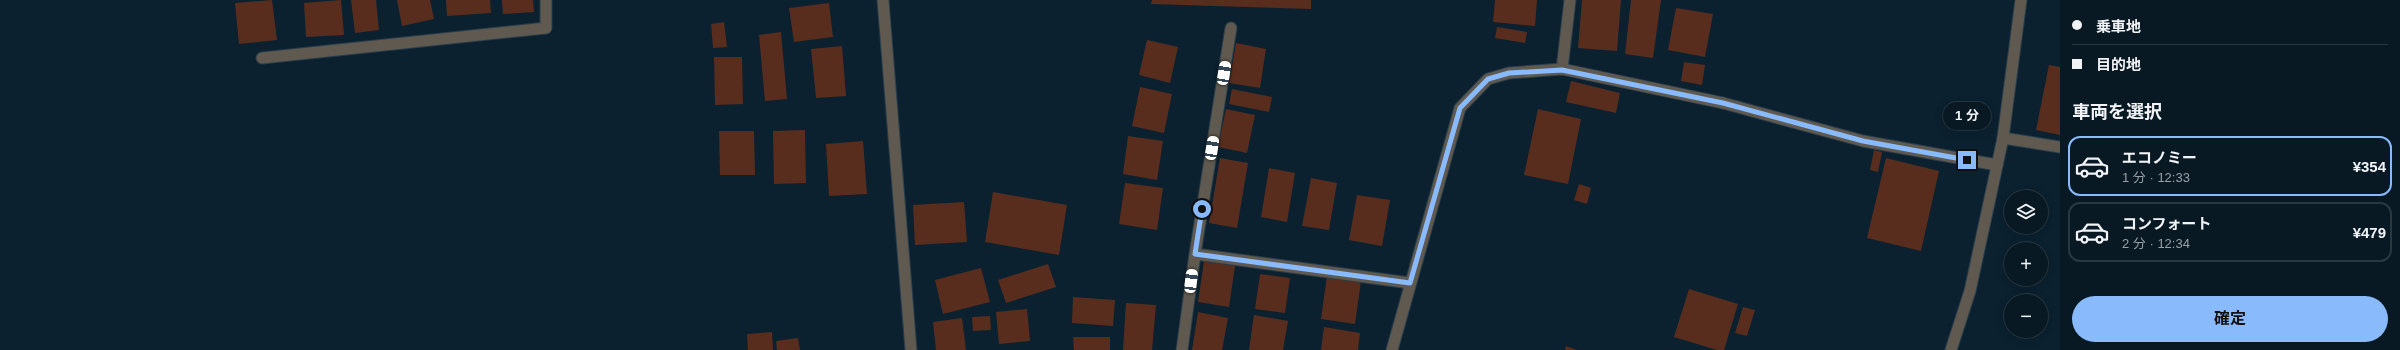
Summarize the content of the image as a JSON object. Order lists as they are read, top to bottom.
{
  "page": {
    "banner": ["乗車地", "目的地"],
    "heading": "車両を選択",
    "bubble": "1 分",
    "list": [
      {
        "name": "エコノミー",
        "note": "1 分 · 12:33",
        "value": "¥354"
      },
      {
        "name": "コンフォート",
        "note": "2 分 · 12:34",
        "value": "¥479"
      }
    ],
    "map_buttons": ["+", "−"],
    "buttons": "確定"
  }
}
